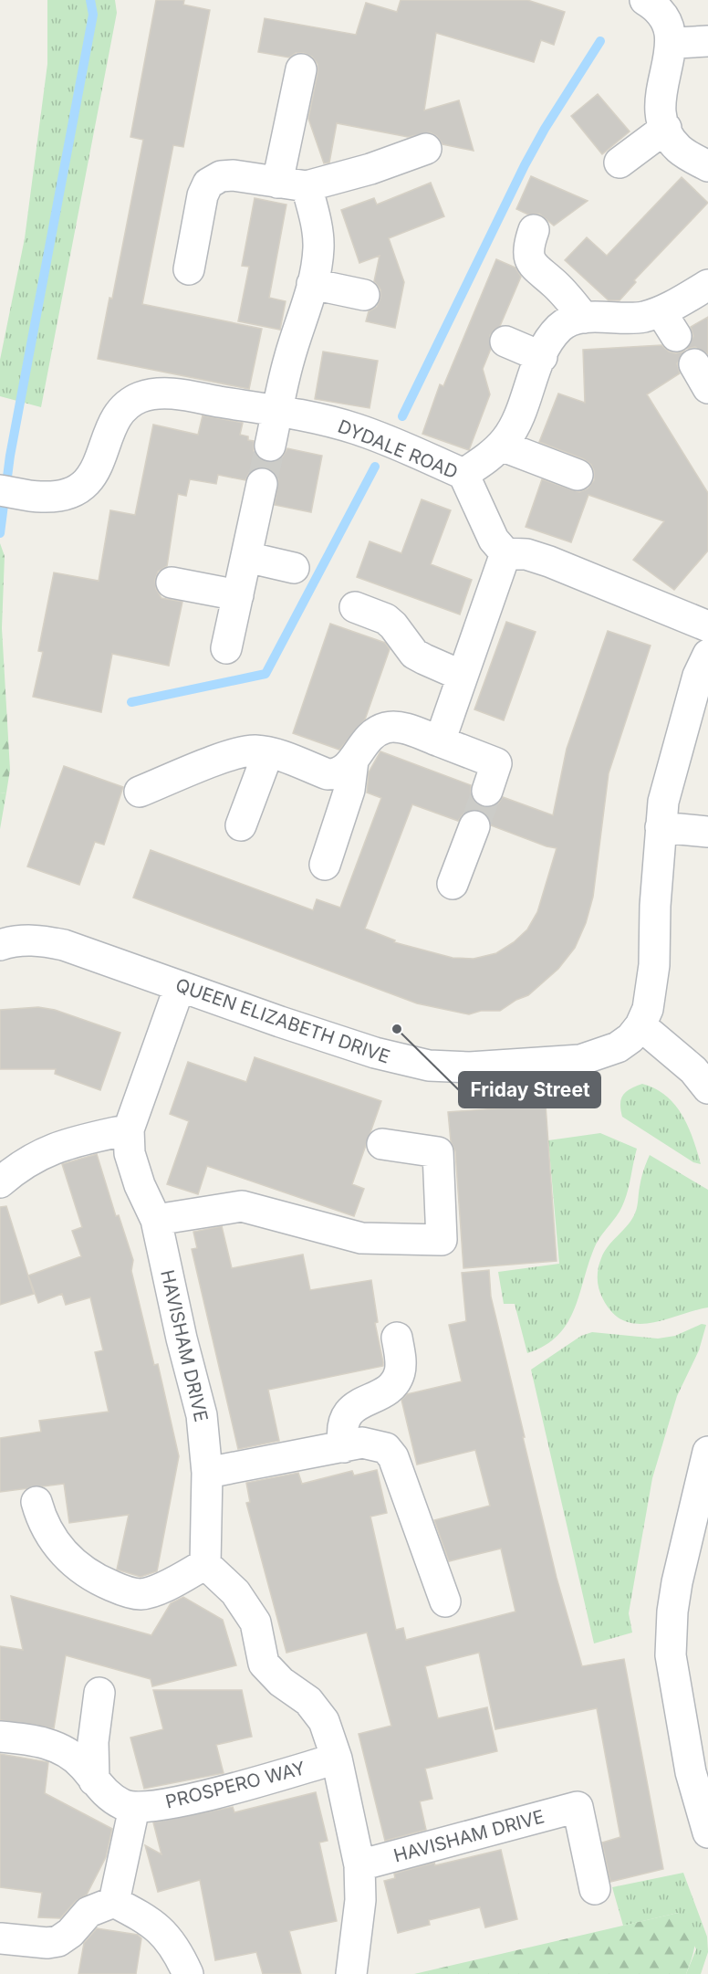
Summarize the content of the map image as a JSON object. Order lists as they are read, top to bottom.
{
  "streets": {
    "street": [
      "DYDALE ROAD",
      "QUEEN ELIZABETH DRIVE",
      "HAVISHAM DRIVE",
      "PROSPERO WAY"
    ]
  },
  "crossings": [
    ["QUEEN ELIZABETH DRIVE", "HAVISHAM DRIVE"]
  ],
  "places": ["Friday Street"]
}
